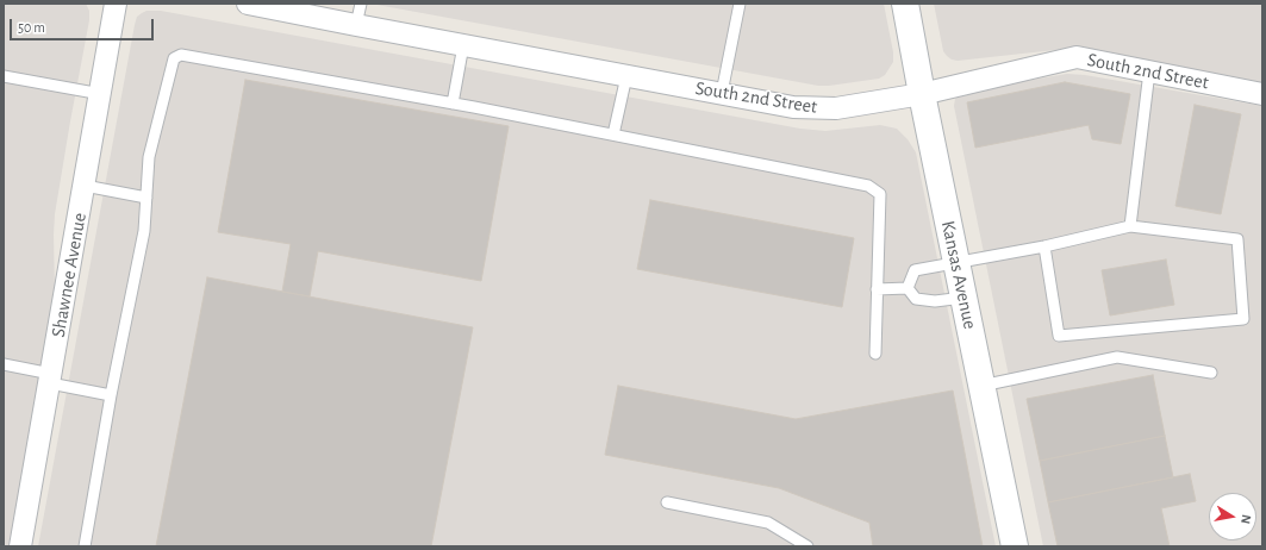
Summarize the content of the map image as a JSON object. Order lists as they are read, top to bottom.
{
  "streets": {
    "main road": ["Kansas Avenue"],
    "street": ["South 2nd Street", "Shawnee Avenue"]
  },
  "crossings": [
    ["South 2nd Street", "Kansas Avenue"]
  ],
  "scale_bar": "50 m",
  "north": "right"
}
